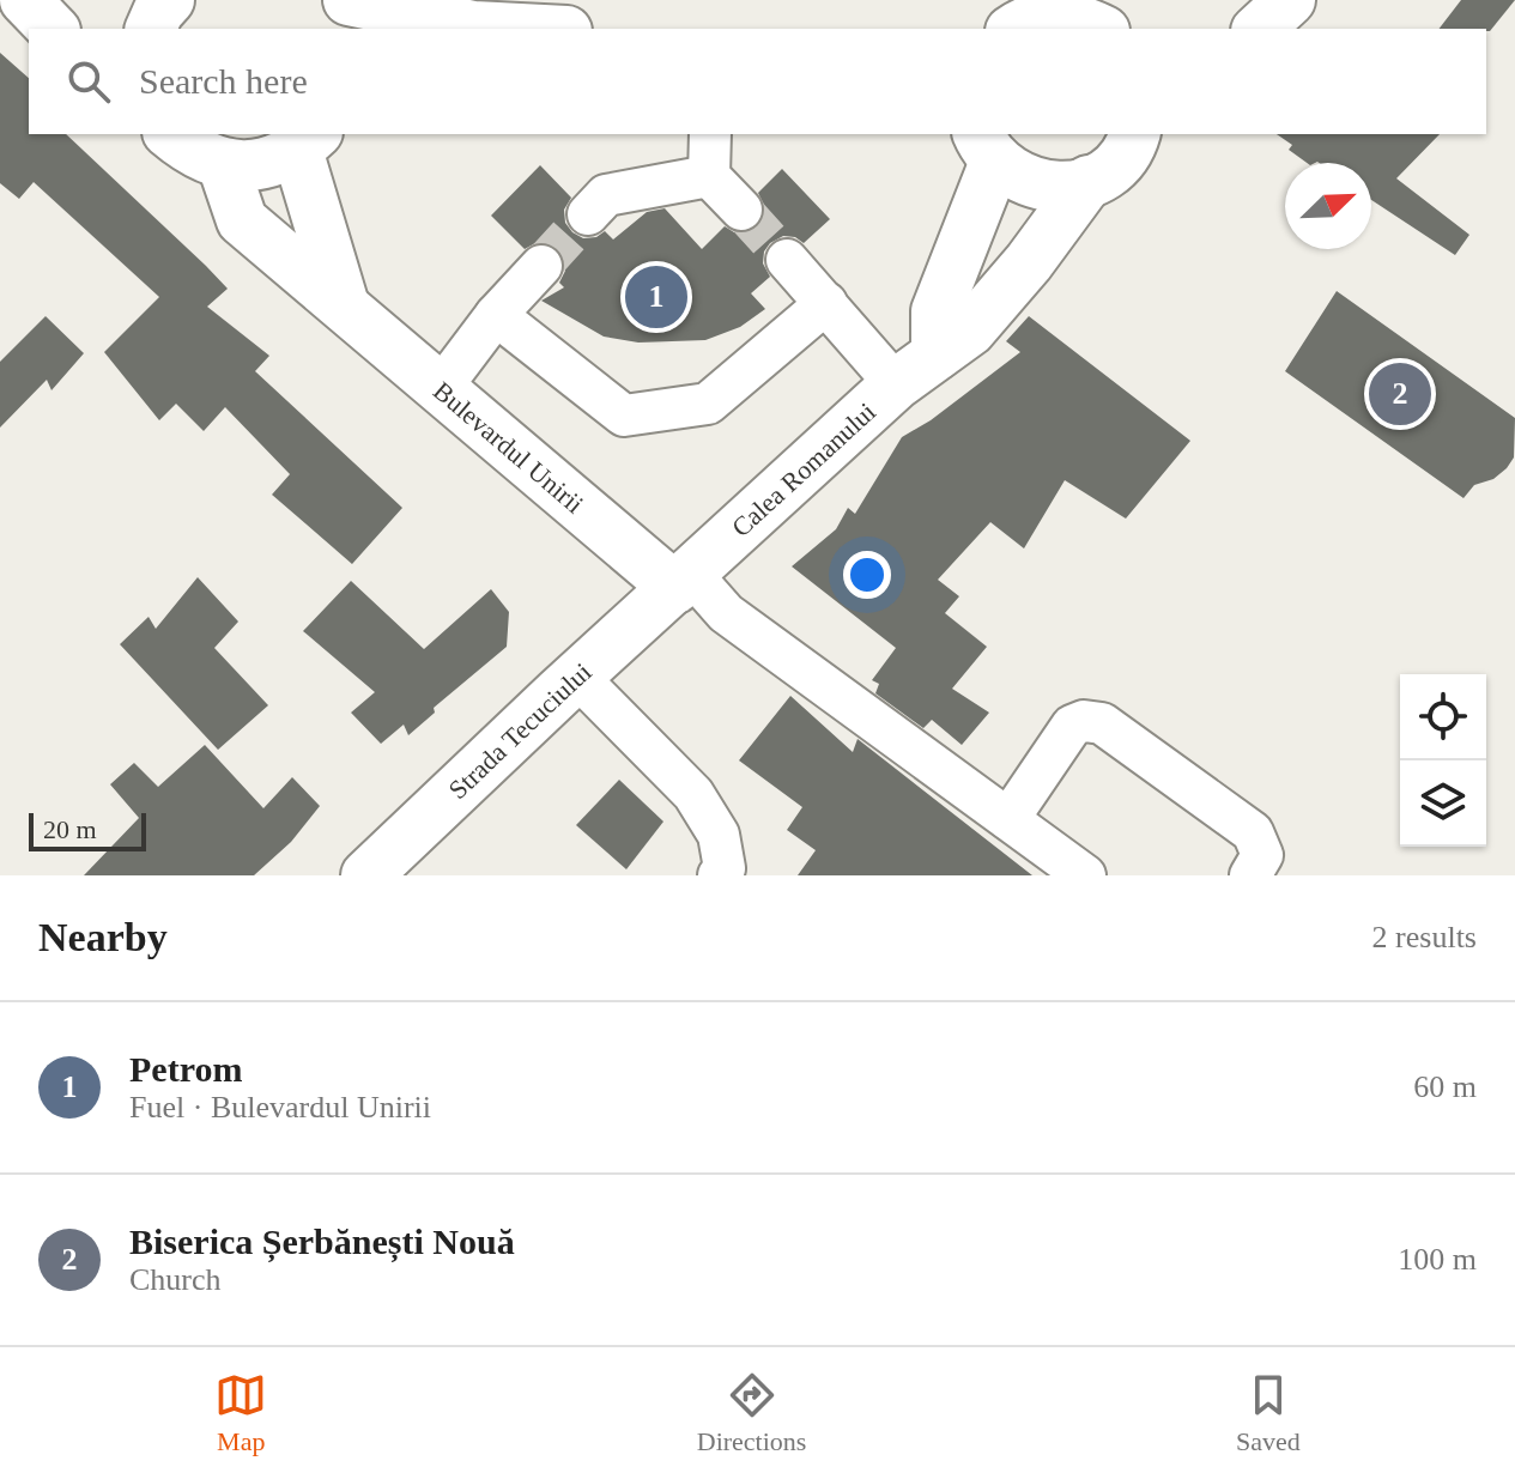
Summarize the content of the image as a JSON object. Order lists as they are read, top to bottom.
{
  "streets": {
    "main road": ["Bulevardul Unirii", "Calea Romanului", "Strada Tecuciului"]
  },
  "crossings": [
    ["Bulevardul Unirii", "Calea Romanului"],
    ["Bulevardul Unirii", "Strada Tecuciului"],
    ["Calea Romanului", "Strada Tecuciului"]
  ],
  "scale_bar": "20 m",
  "north": "top right",
  "page": {
    "search": "Search here",
    "pins": ["1", "2"],
    "scale": "20 m",
    "heading": ["Nearby", "2 results"],
    "list": [
      {
        "mark": "1",
        "name": "Petrom",
        "note": "Fuel · Bulevardul Unirii",
        "value": "60 m"
      },
      {
        "mark": "2",
        "name": "Biserica Șerbănești Nouă",
        "note": "Church",
        "value": "100 m"
      }
    ],
    "nav": ["Map", "Directions", "Saved"]
  }
}
